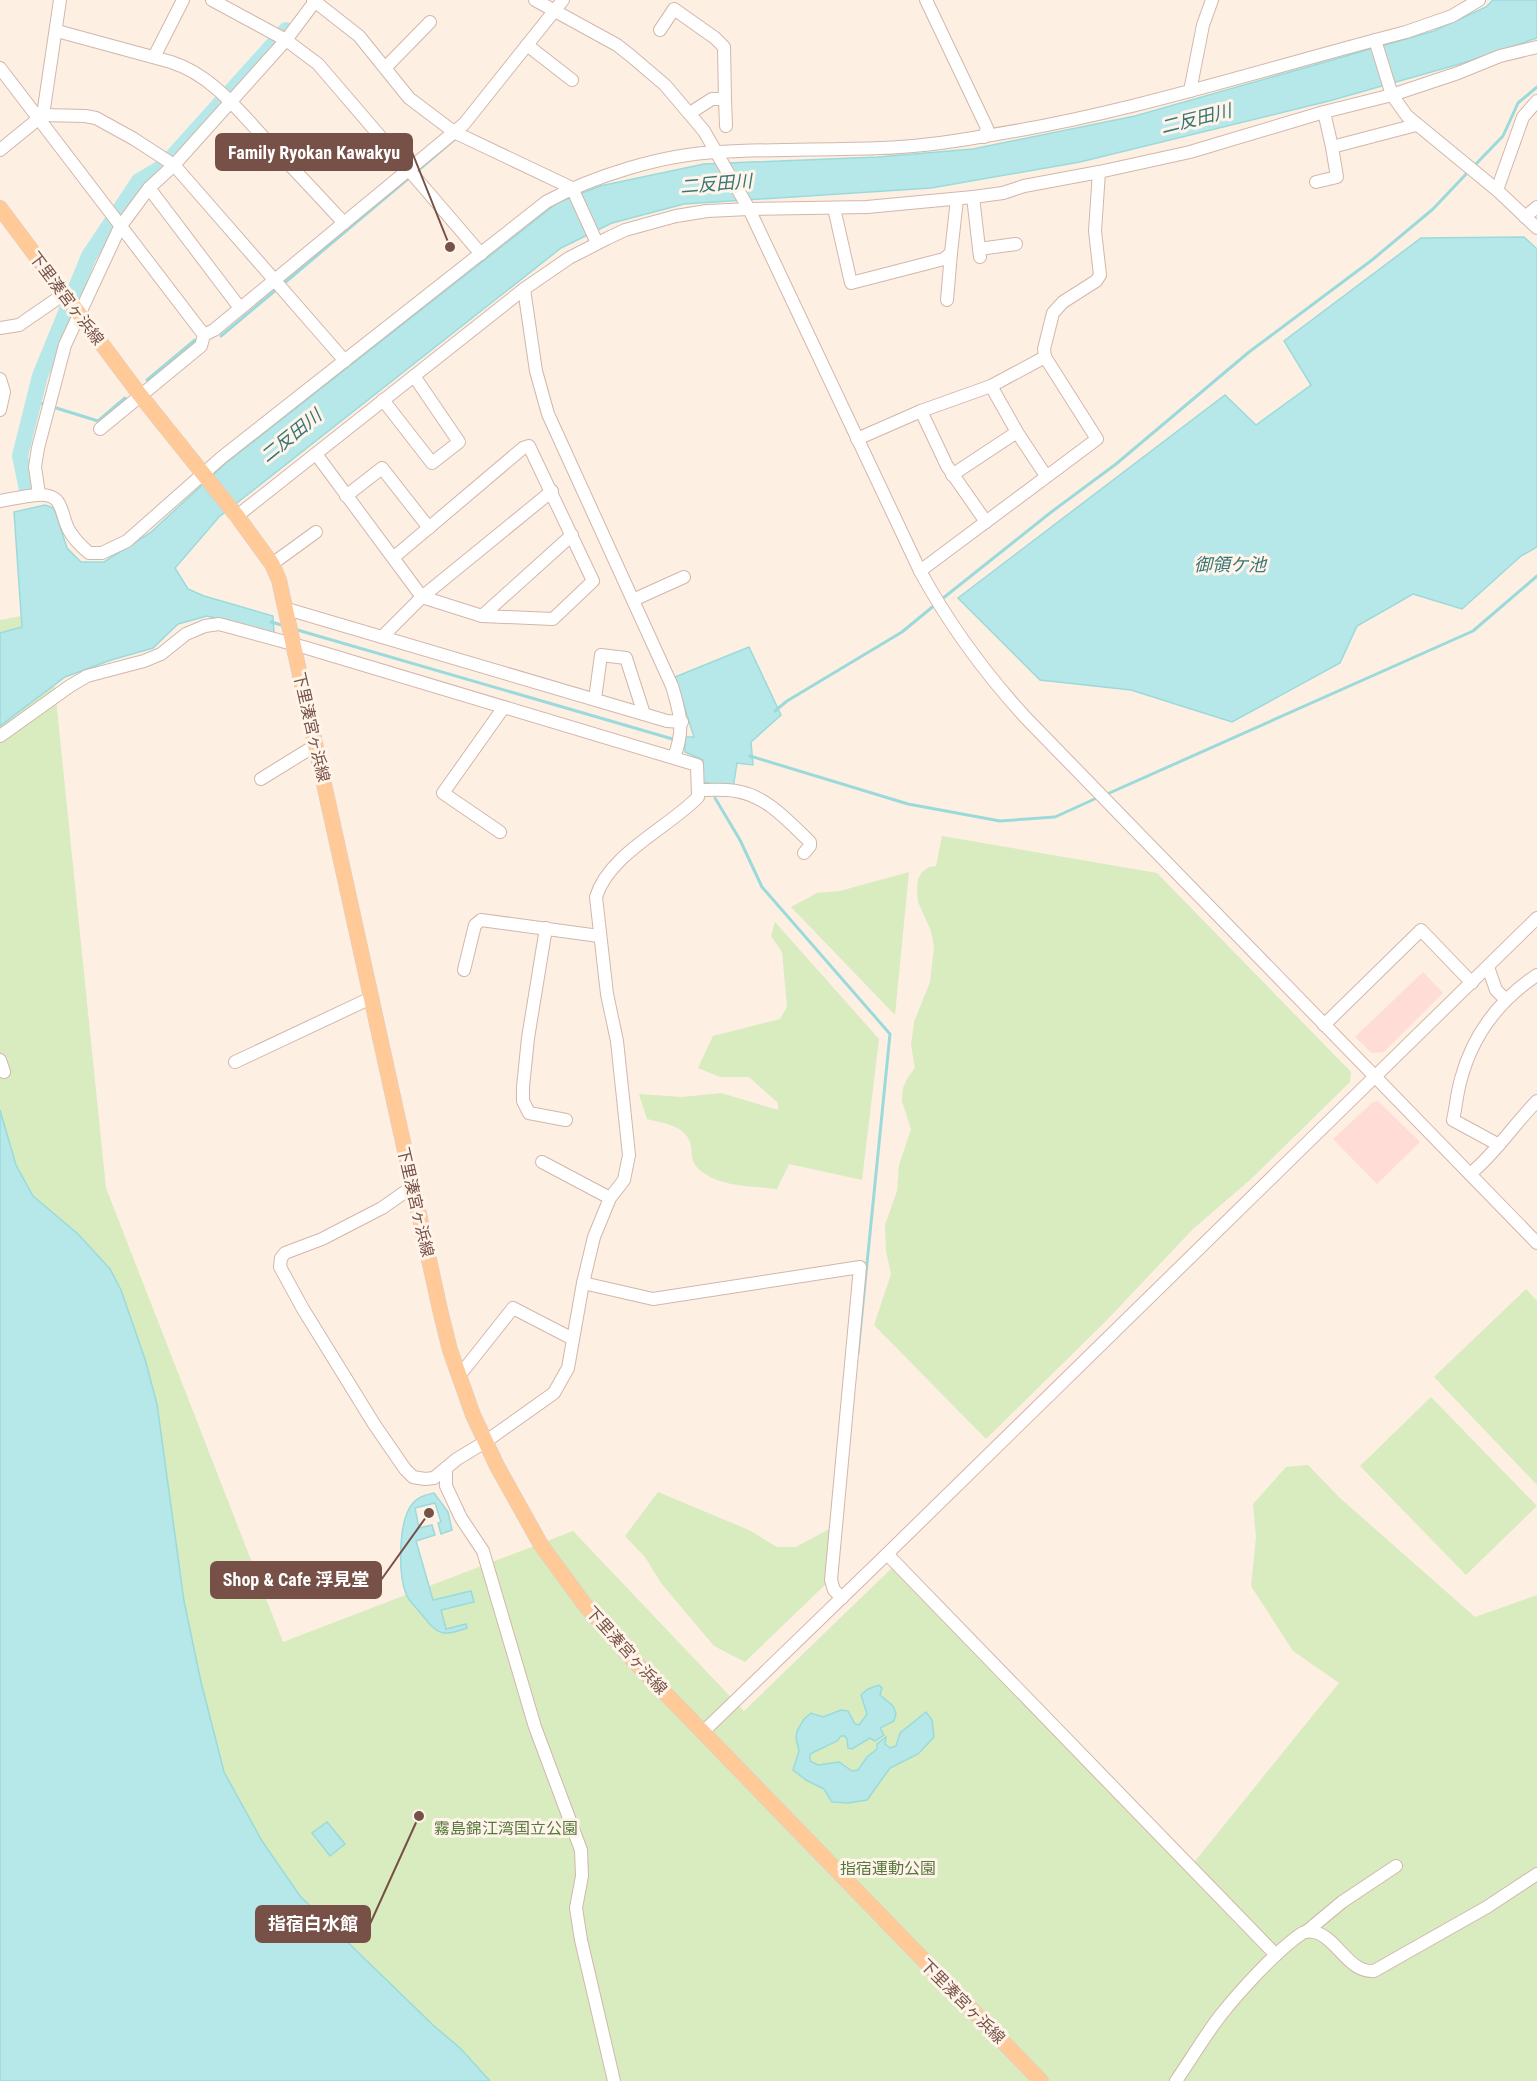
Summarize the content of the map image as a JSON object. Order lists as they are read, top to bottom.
{
  "streets": {
    "main road": ["下里湊宮ヶ浜線"]
  },
  "water": ["二反田川", "御領ケ池"],
  "parks": ["霧島錦江湾国立公園", "指宿運動公園"],
  "places": ["Family Ryokan Kawakyu", "Shop & Cafe 浮見堂", "指宿白水館"]
}
